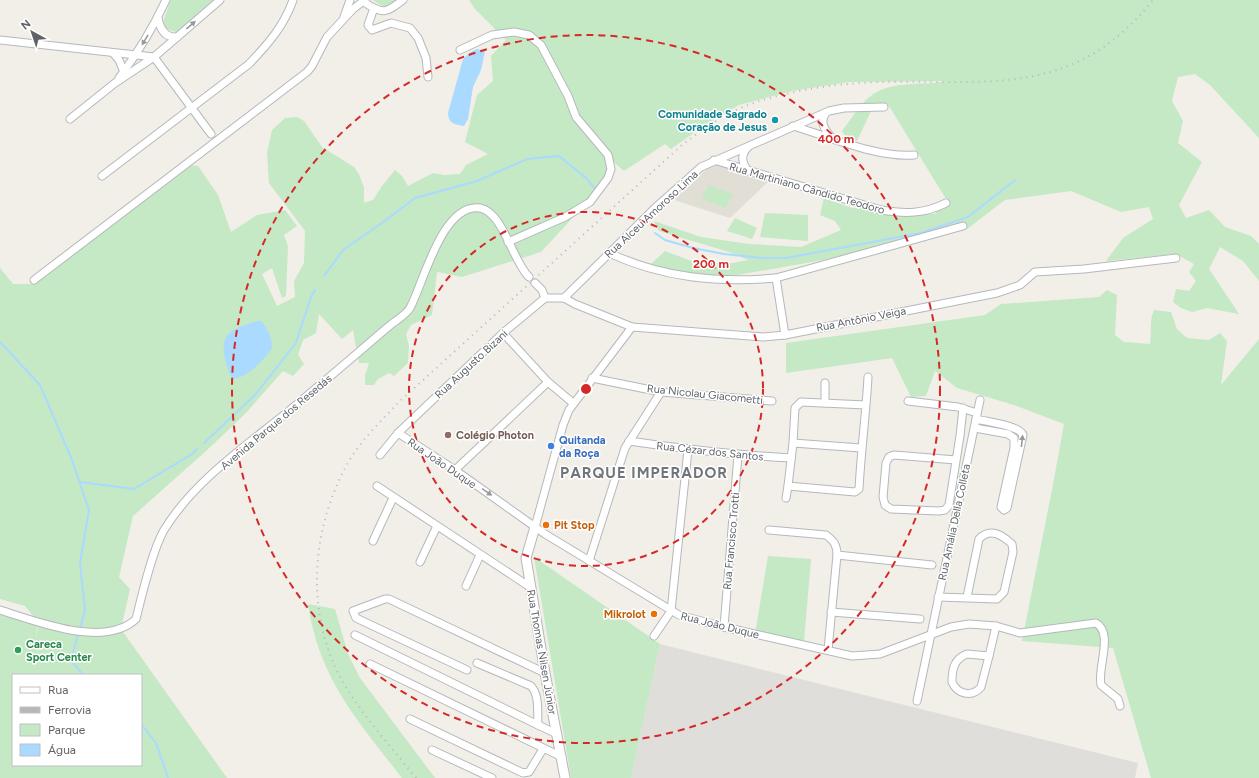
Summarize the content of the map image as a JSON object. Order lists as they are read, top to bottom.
{
  "streets": {
    "street": [
      "Rua Martiniano Cândido Teodoro",
      "Rua Alceu Amoroso Lima",
      "Rua Antônio Veiga",
      "Rua Augusto Bizani",
      "Rua Nicolau Giacometti",
      "Avenida Parque dos Resedás",
      "Rua Cézar dos Santos",
      "Rua João Duque",
      "Rua Amália Della Colleta",
      "Rua Francisco Trotti",
      "Rua Thomas Nilsen Júnior"
    ]
  },
  "crossings": [
    ["Rua Martiniano Cândido Teodoro", "Rua Alceu Amoroso Lima"],
    ["Rua Alceu Amoroso Lima", "Rua Antônio Veiga"],
    ["Rua Antônio Veiga", "Rua Augusto Bizani"],
    ["Rua Augusto Bizani", "Rua João Duque"],
    ["Rua Cézar dos Santos", "Rua Francisco Trotti"],
    ["Rua João Duque", "Rua Amália Della Colleta"],
    ["Rua João Duque", "Rua Francisco Trotti"],
    ["Rua João Duque", "Rua Thomas Nilsen Júnior"]
  ],
  "districts": ["PARQUE IMPERADOR"],
  "places": [
    "Comunidade Sagrado Coração de Jesus",
    "Colégio Photon",
    "Quitanda da Roça",
    "Pit Stop",
    "Mikrolot",
    "Careca Sport Center"
  ],
  "legend": [
    "Rua",
    "Ferrovia",
    "Parque",
    "Água"
  ],
  "north": "top left",
  "rings": ["400 m", "200 m"]
}
